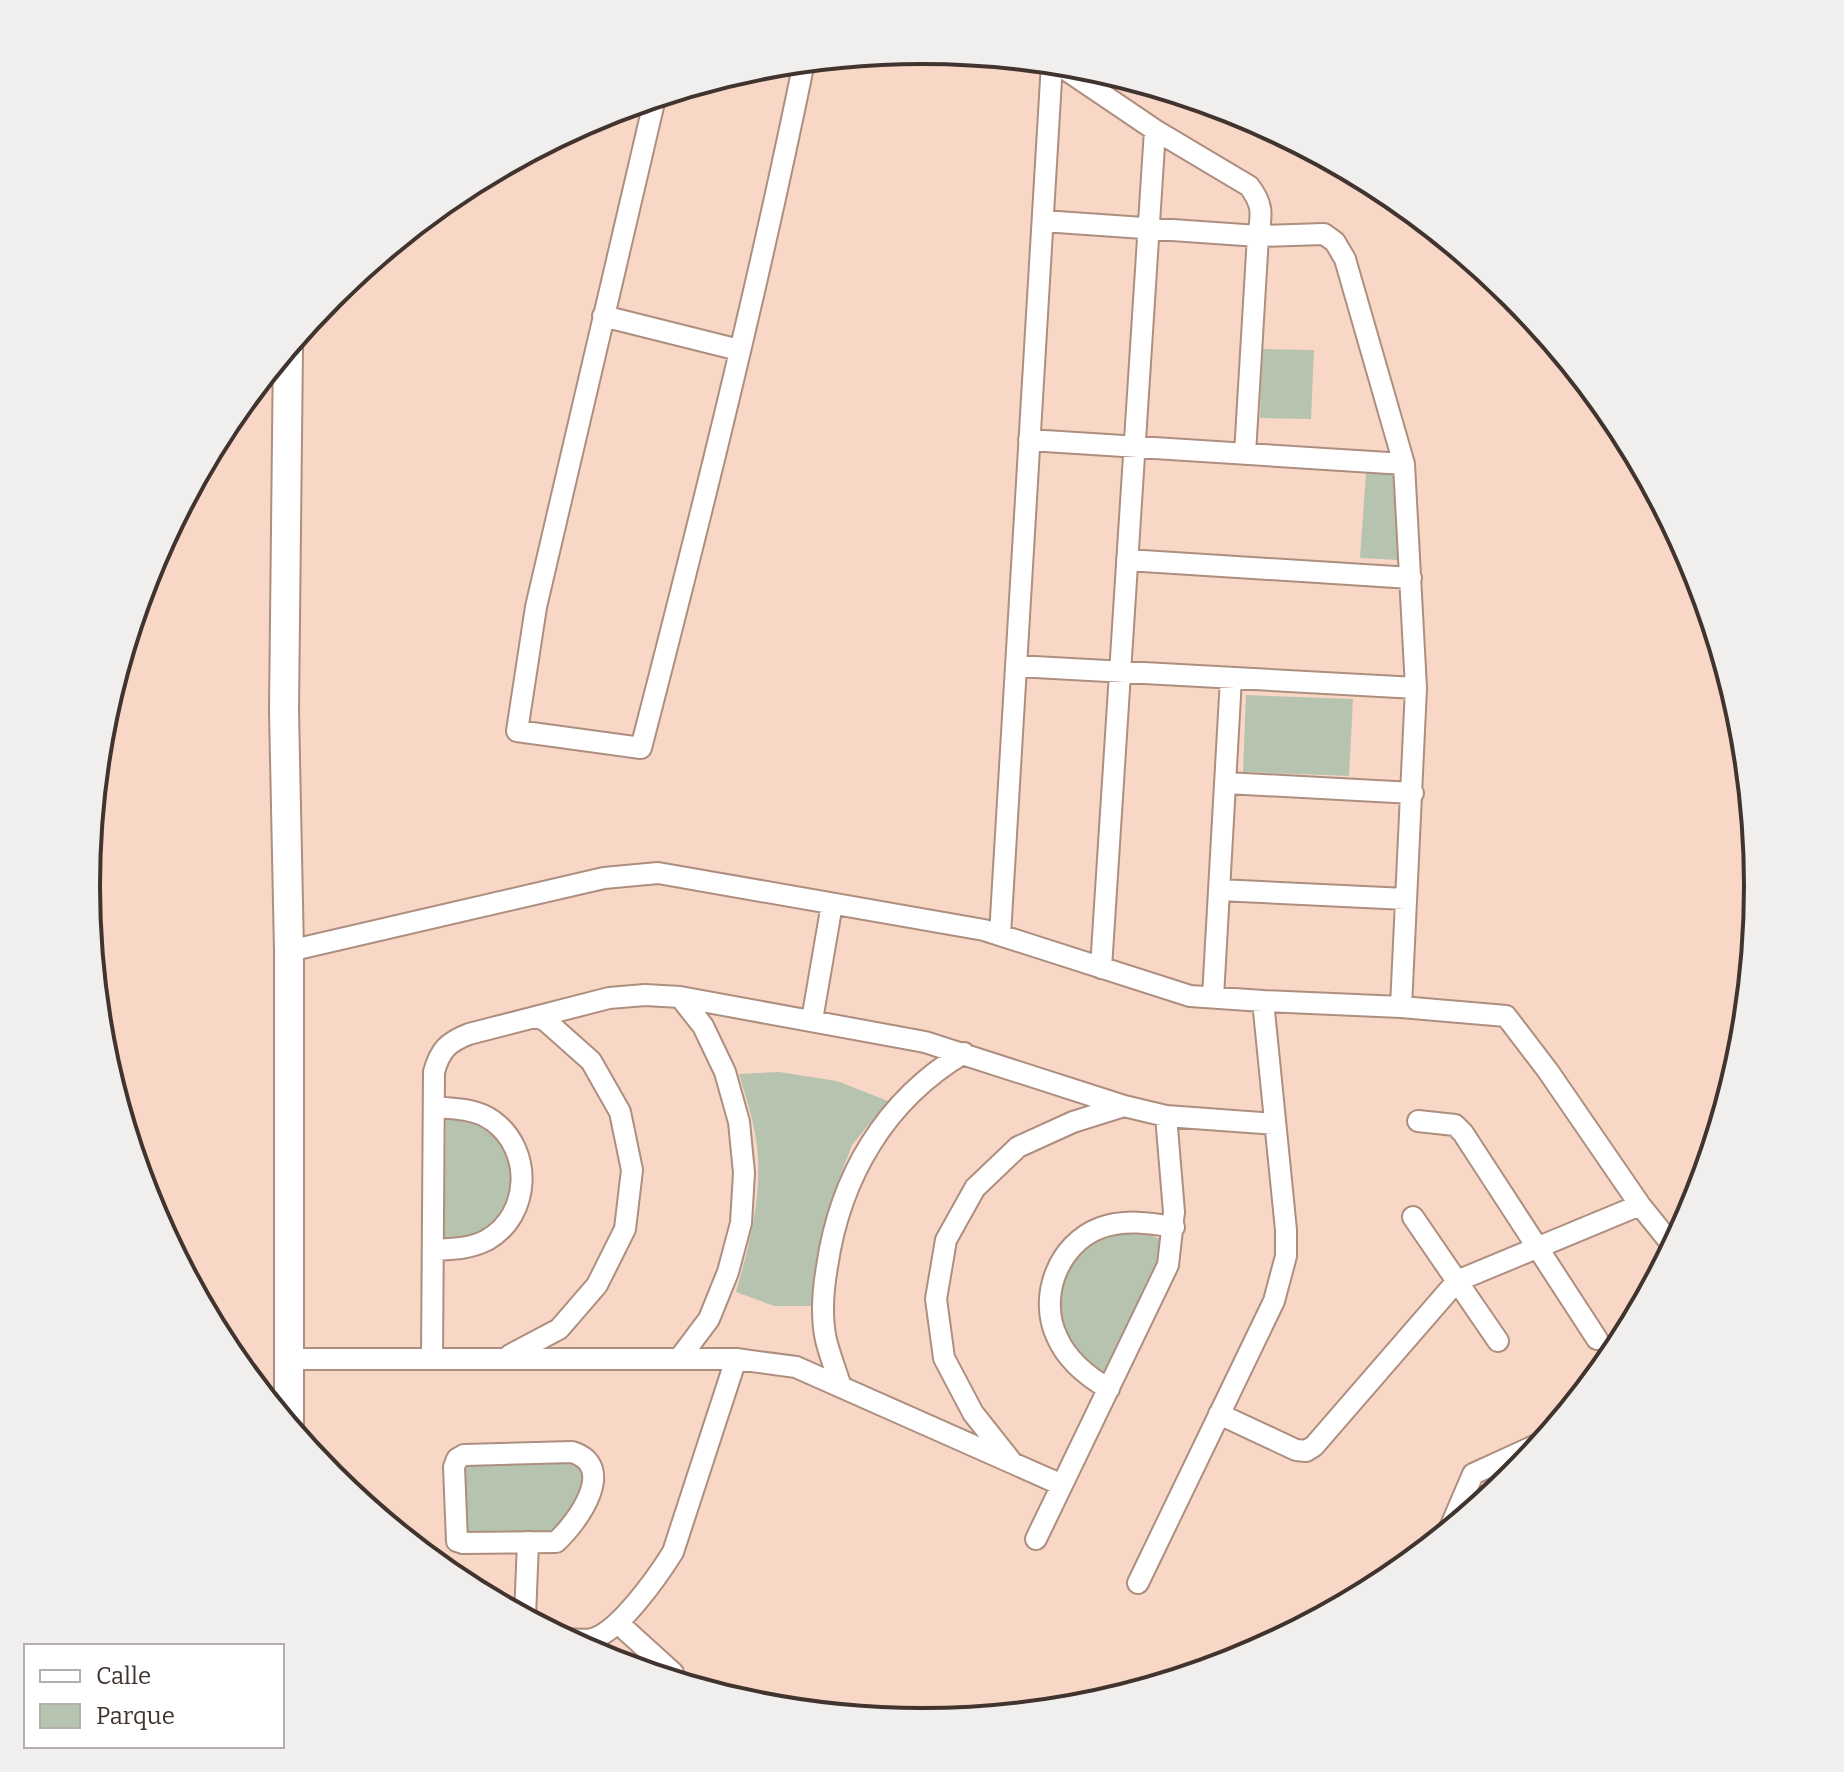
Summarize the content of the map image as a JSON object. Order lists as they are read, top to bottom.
{
  "legend": ["Calle", "Parque"]
}
